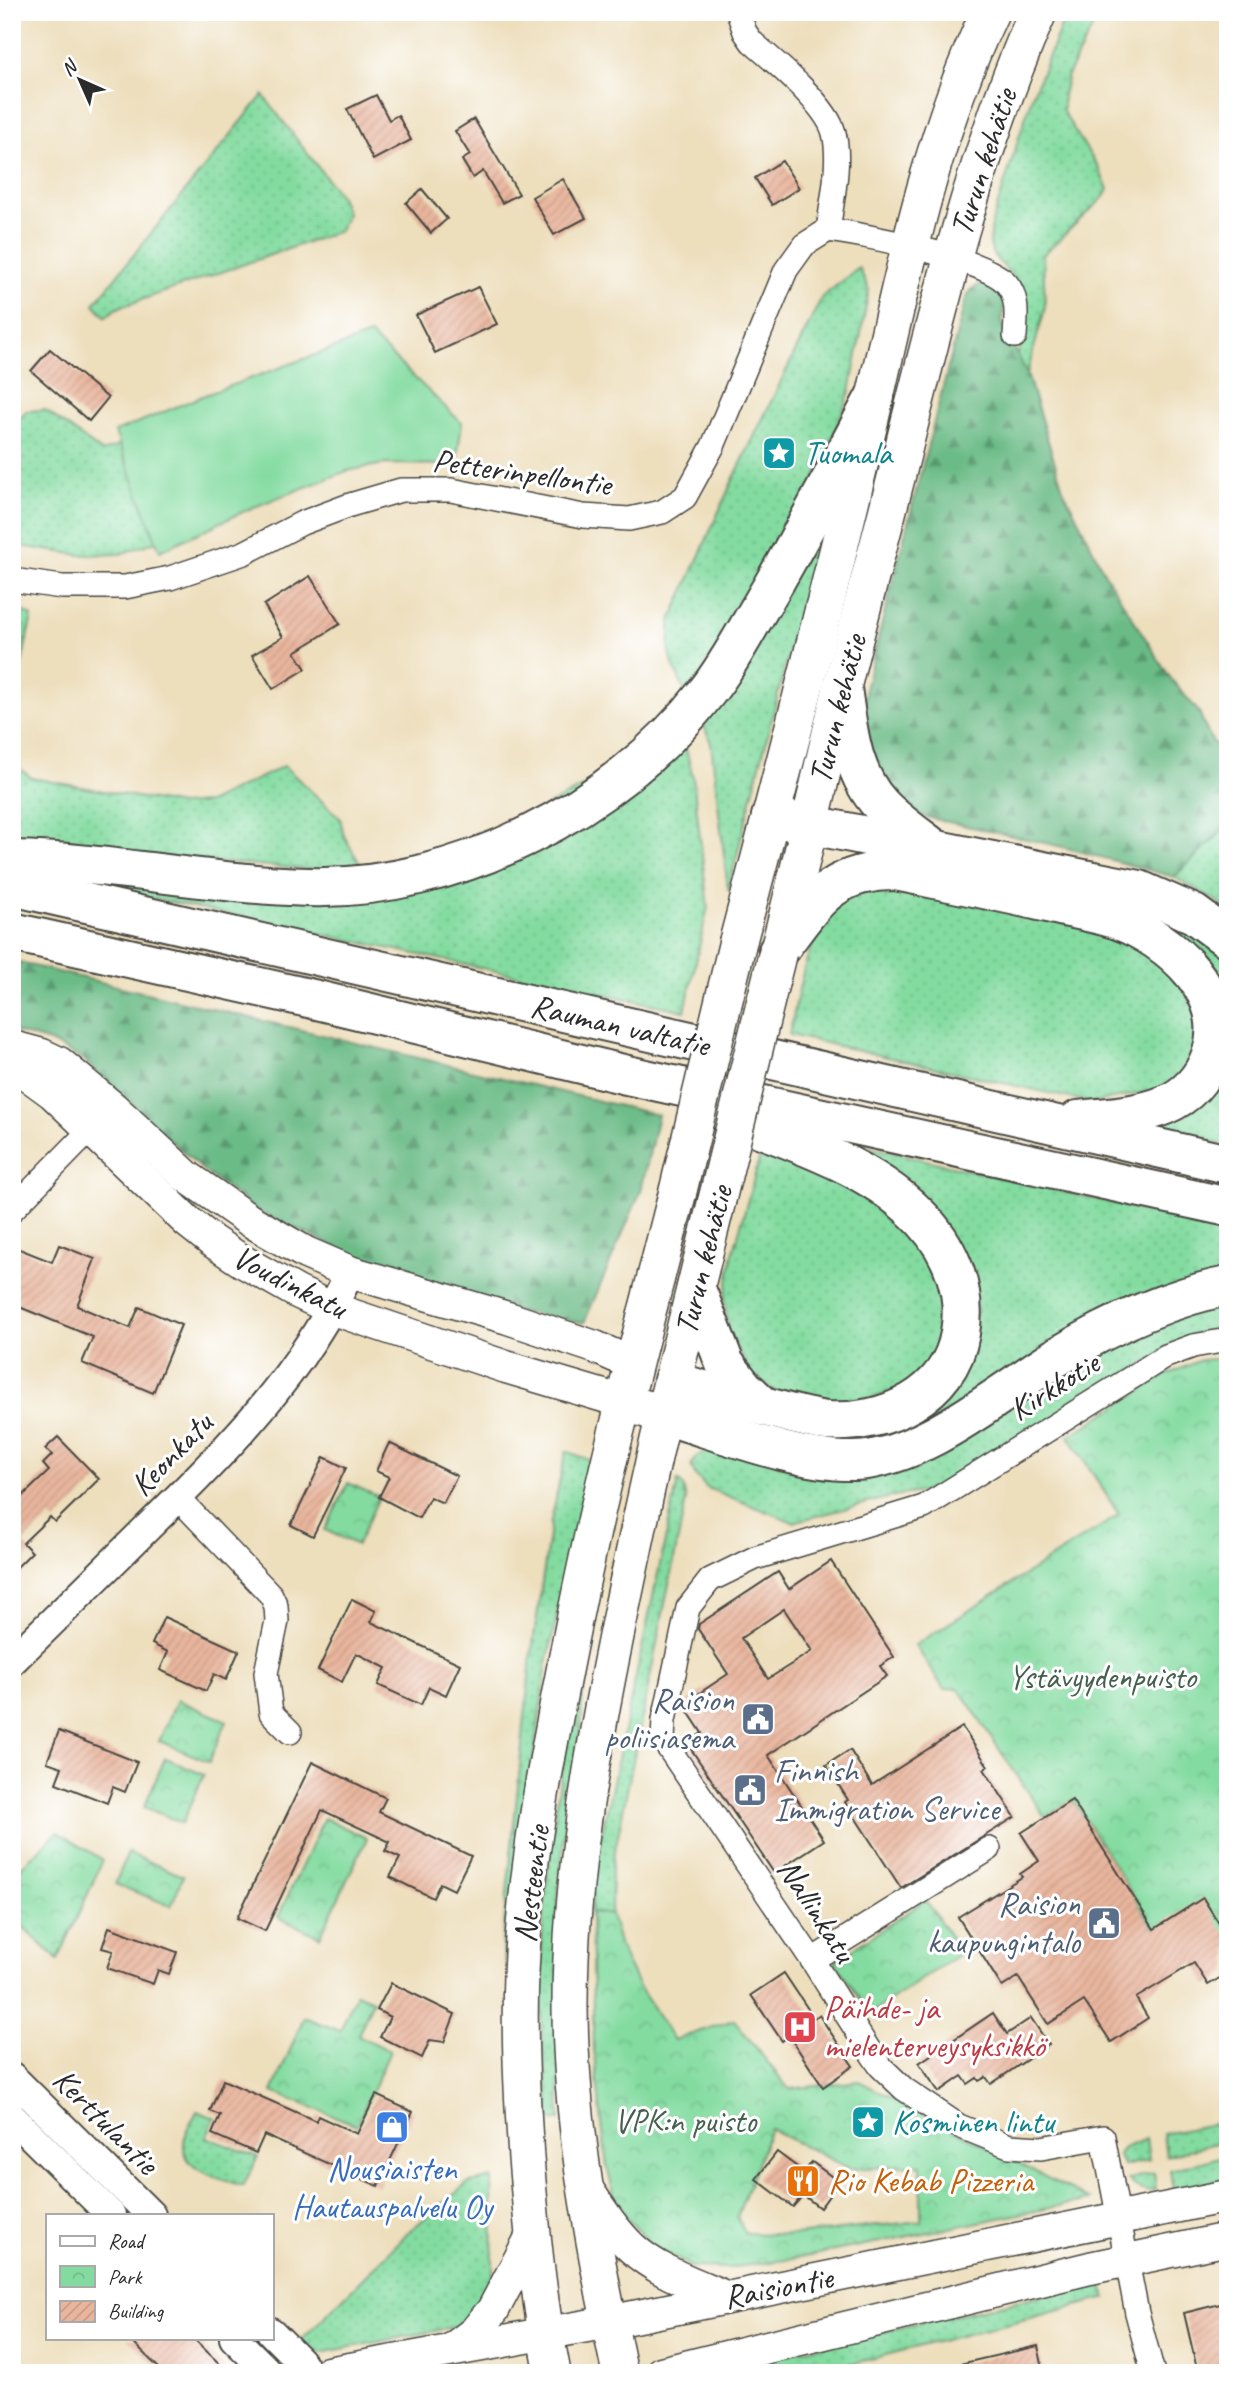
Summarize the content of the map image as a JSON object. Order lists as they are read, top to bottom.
{
  "streets": {
    "highway": ["Turun kehätie", "Rauman valtatie"],
    "main road": ["Voudinkatu", "Nesteentie", "Raisiontie"],
    "street": [
      "Petterinpellontie",
      "Kirkkotie",
      "Keonkatu",
      "Nallinkatu",
      "Kerttulantie"
    ]
  },
  "crossings": [
    ["Turun kehätie", "Voudinkatu"],
    ["Turun kehätie", "Nesteentie"],
    ["Voudinkatu", "Keonkatu"],
    ["Voudinkatu", "Nesteentie"],
    ["Kirkkotie", "Nallinkatu"],
    ["Nesteentie", "Raisiontie"],
    ["Nallinkatu", "Raisiontie"]
  ],
  "parks": ["Ystävyydenpuisto", "VPK:n puisto"],
  "places": {
    "place": ["Tuomala", "Kosminen lintu"],
    "public building": ["Raision poliisiasema", "Finnish Immigration Service", "Raision kaupungintalo"],
    "hospital": ["Päihde- ja mielenterveysyksikkö"],
    "shop": ["Nousiaisten Hautauspalvelu Oy"],
    "restaurant": ["Rio Kebab Pizzeria"]
  },
  "legend": ["Road", "Park", "Building"],
  "north": "top left"
}
